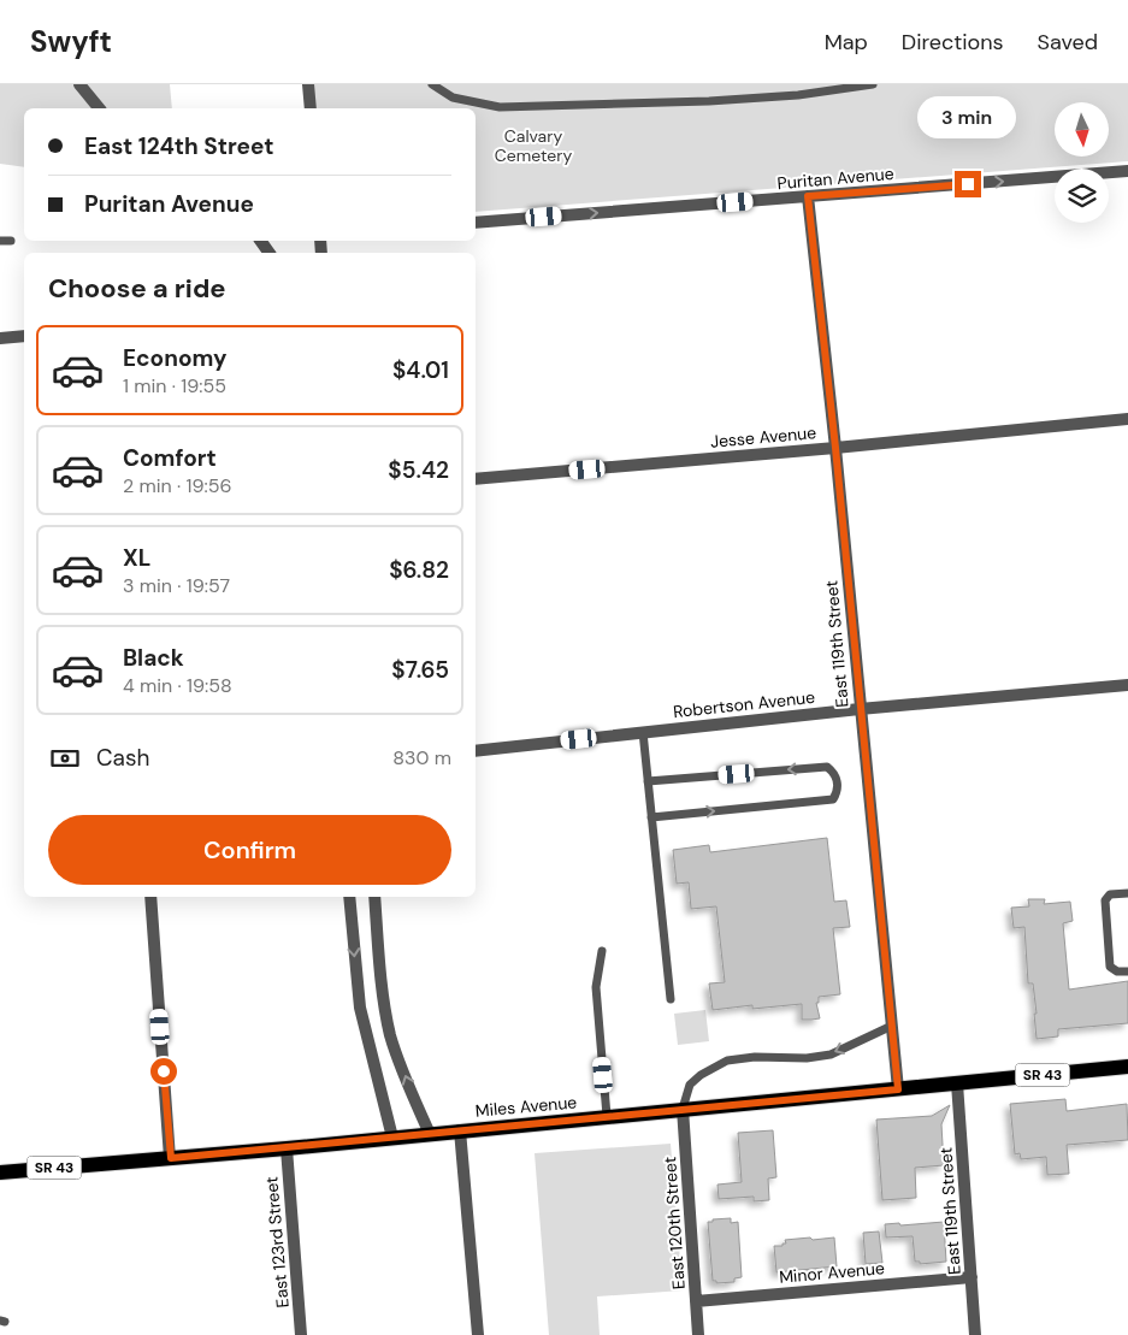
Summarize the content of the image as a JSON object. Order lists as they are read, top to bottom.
{
  "streets": {
    "main road": ["SR 43", "Miles Avenue"],
    "street": [
      "Puritan Avenue",
      "Jesse Avenue",
      "East 119th Street",
      "Robertson Avenue",
      "East 120th Street",
      "East 123rd Street",
      "Minor Avenue"
    ]
  },
  "crossings": [
    ["Puritan Avenue", "East 119th Street"],
    ["Jesse Avenue", "East 119th Street"],
    ["East 119th Street", "Robertson Avenue"],
    ["East 119th Street", "Miles Avenue"],
    ["East 119th Street", "Minor Avenue"],
    ["Miles Avenue", "East 120th Street"],
    ["Miles Avenue", "East 123rd Street"],
    ["East 120th Street", "Minor Avenue"]
  ],
  "one_way": ["Puritan Avenue"],
  "parks": ["Calvary Cemetery"],
  "north": "bottom",
  "page": {
    "header": "Swyft",
    "nav": ["Map", "Directions", "Saved"],
    "bubble": "3 min",
    "banner": ["East 124th Street", "Puritan Avenue"],
    "heading": "Choose a ride",
    "list": [
      {
        "name": "Economy",
        "note": "1 min · 19:55",
        "value": "$4.01"
      },
      {
        "name": "Comfort",
        "note": "2 min · 19:56",
        "value": "$5.42"
      },
      {
        "name": "XL",
        "note": "3 min · 19:57",
        "value": "$6.82"
      },
      {
        "name": "Black",
        "note": "4 min · 19:58",
        "value": "$7.65"
      }
    ],
    "pay": ["Cash", "830 m"],
    "buttons": "Confirm"
  }
}
